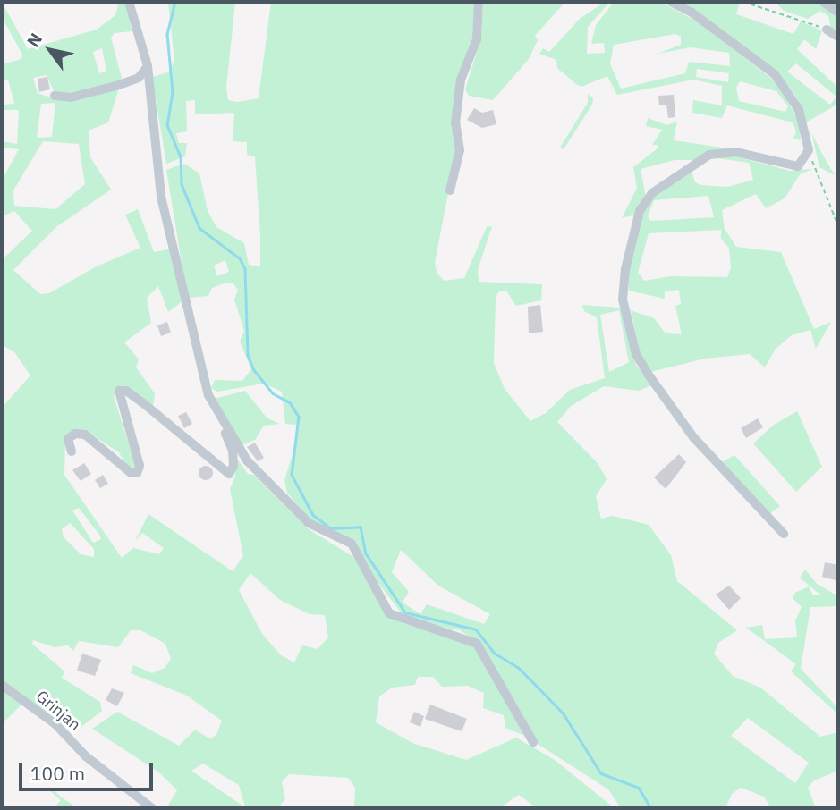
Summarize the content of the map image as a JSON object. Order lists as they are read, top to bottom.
{
  "streets": {
    "street": ["Grinjan"]
  },
  "scale_bar": "100 m",
  "north": "top left"
}
